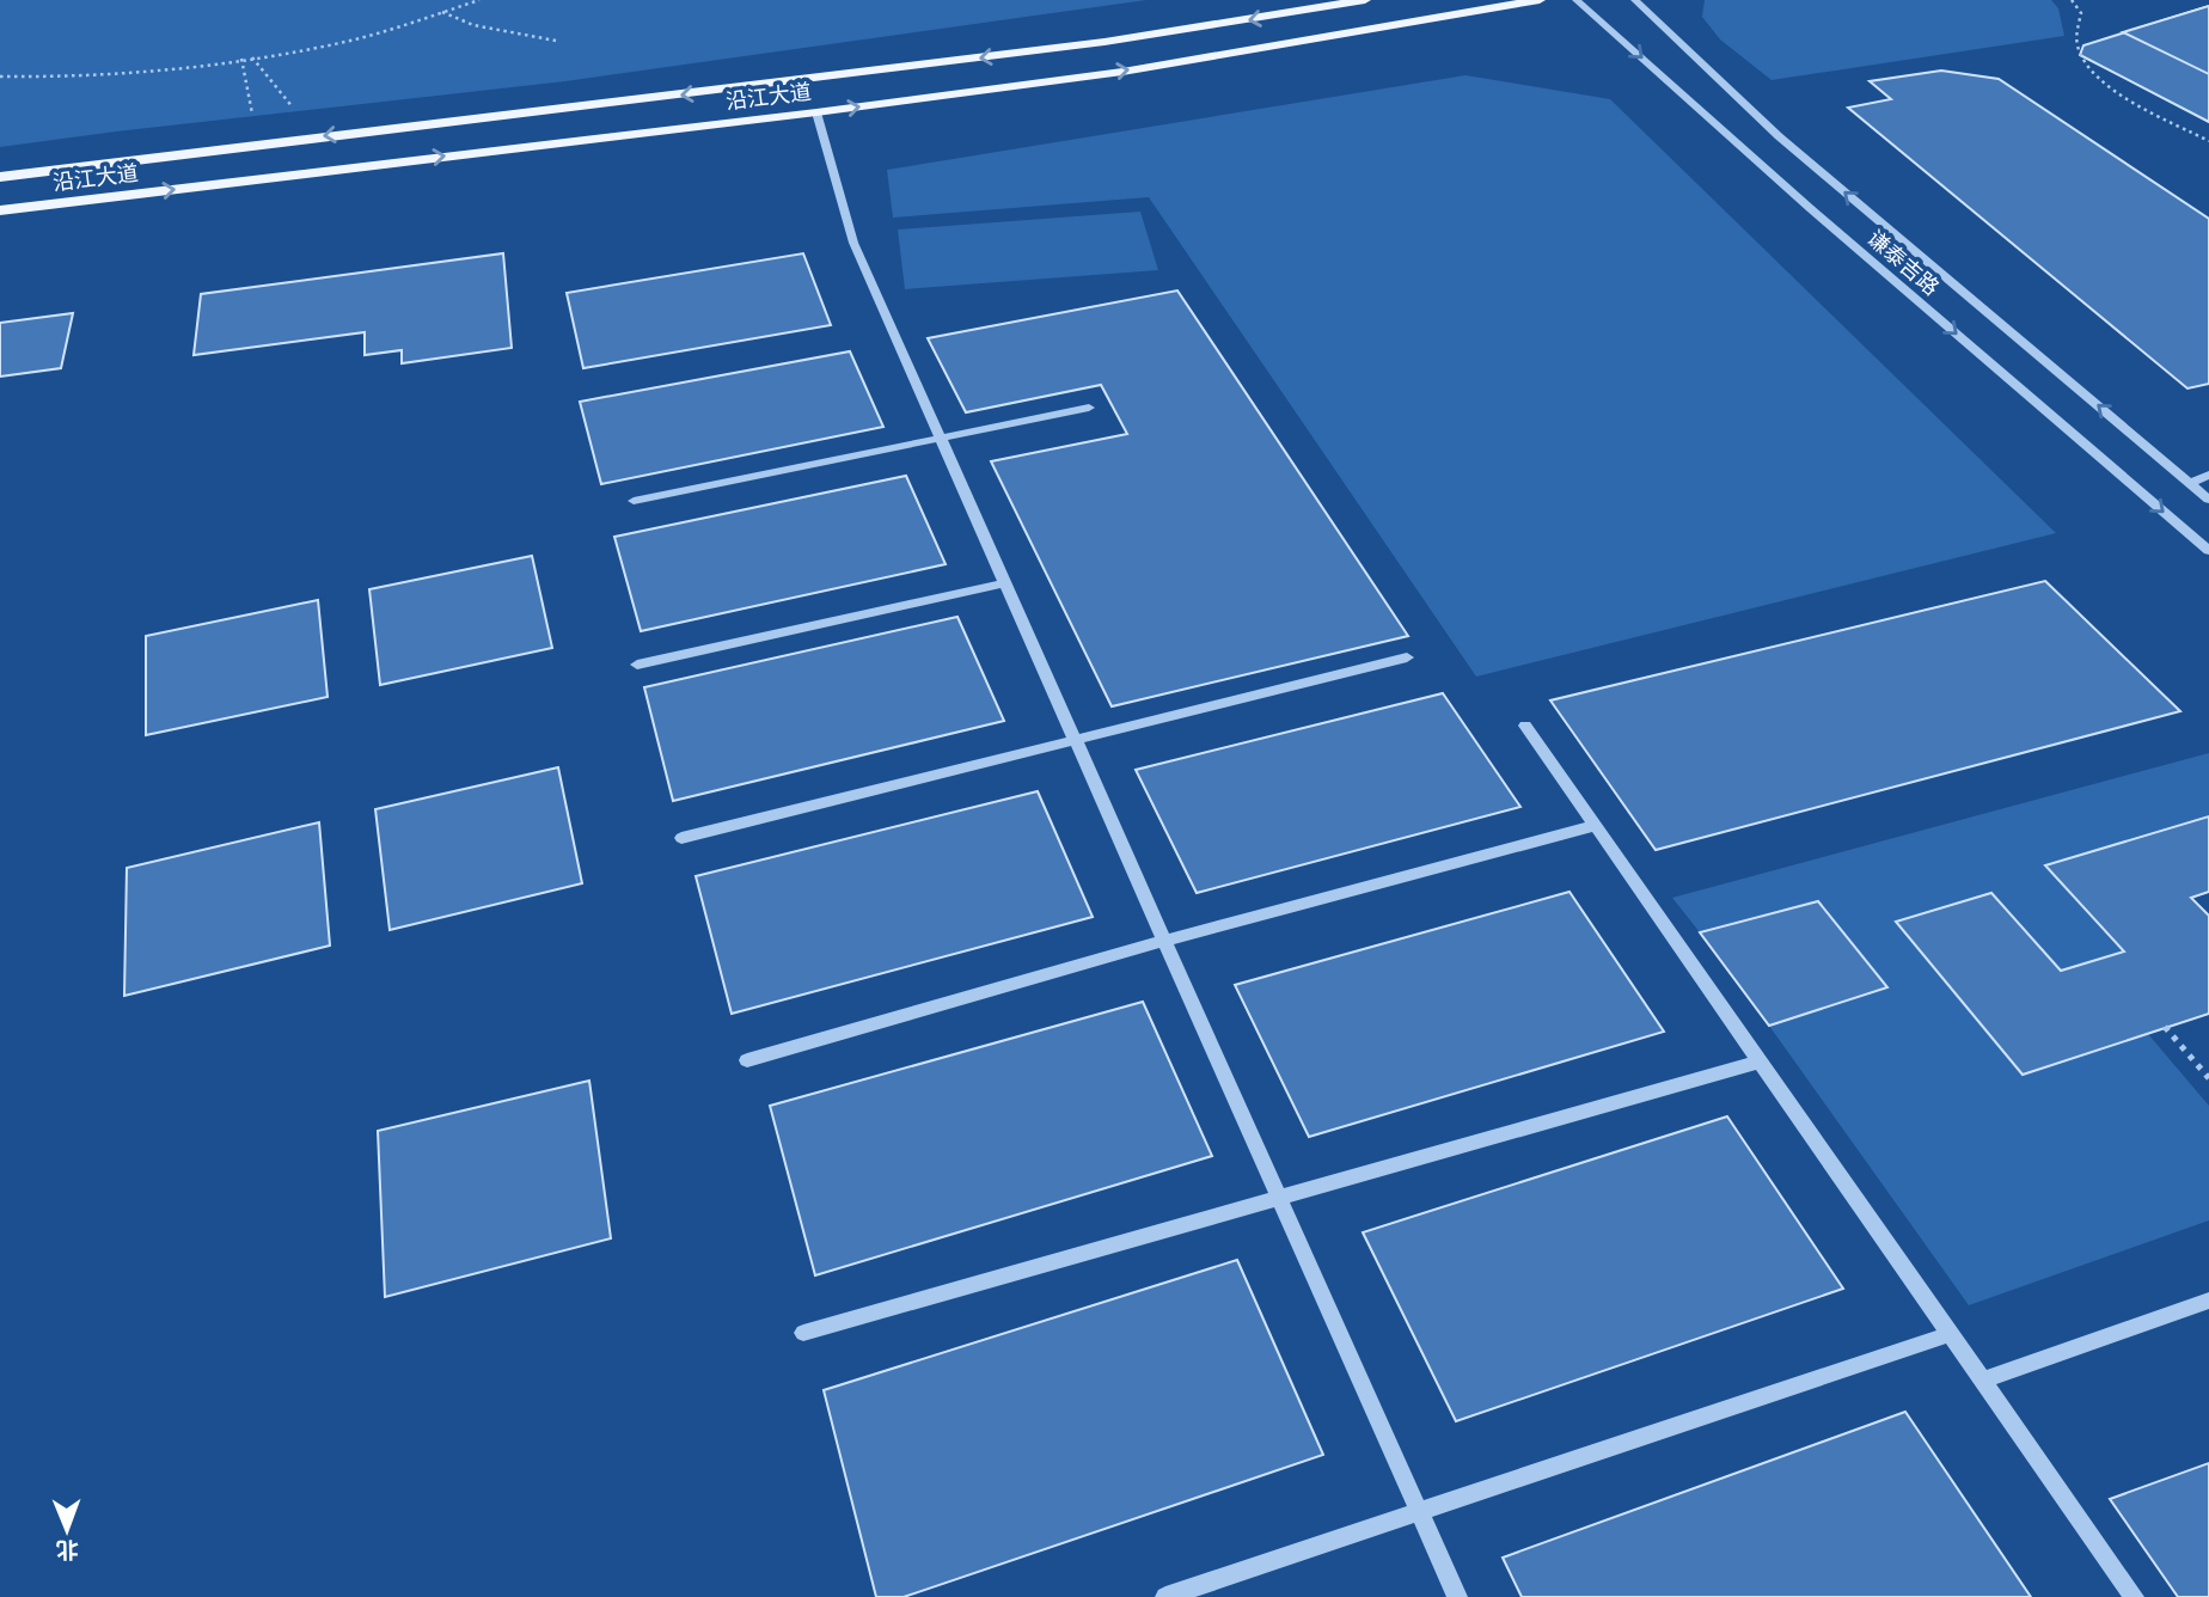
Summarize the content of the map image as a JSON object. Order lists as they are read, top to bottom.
{
  "streets": {
    "main road": ["沿江大道"],
    "street": ["谦泰吉路"]
  },
  "north": "bottom"
}
